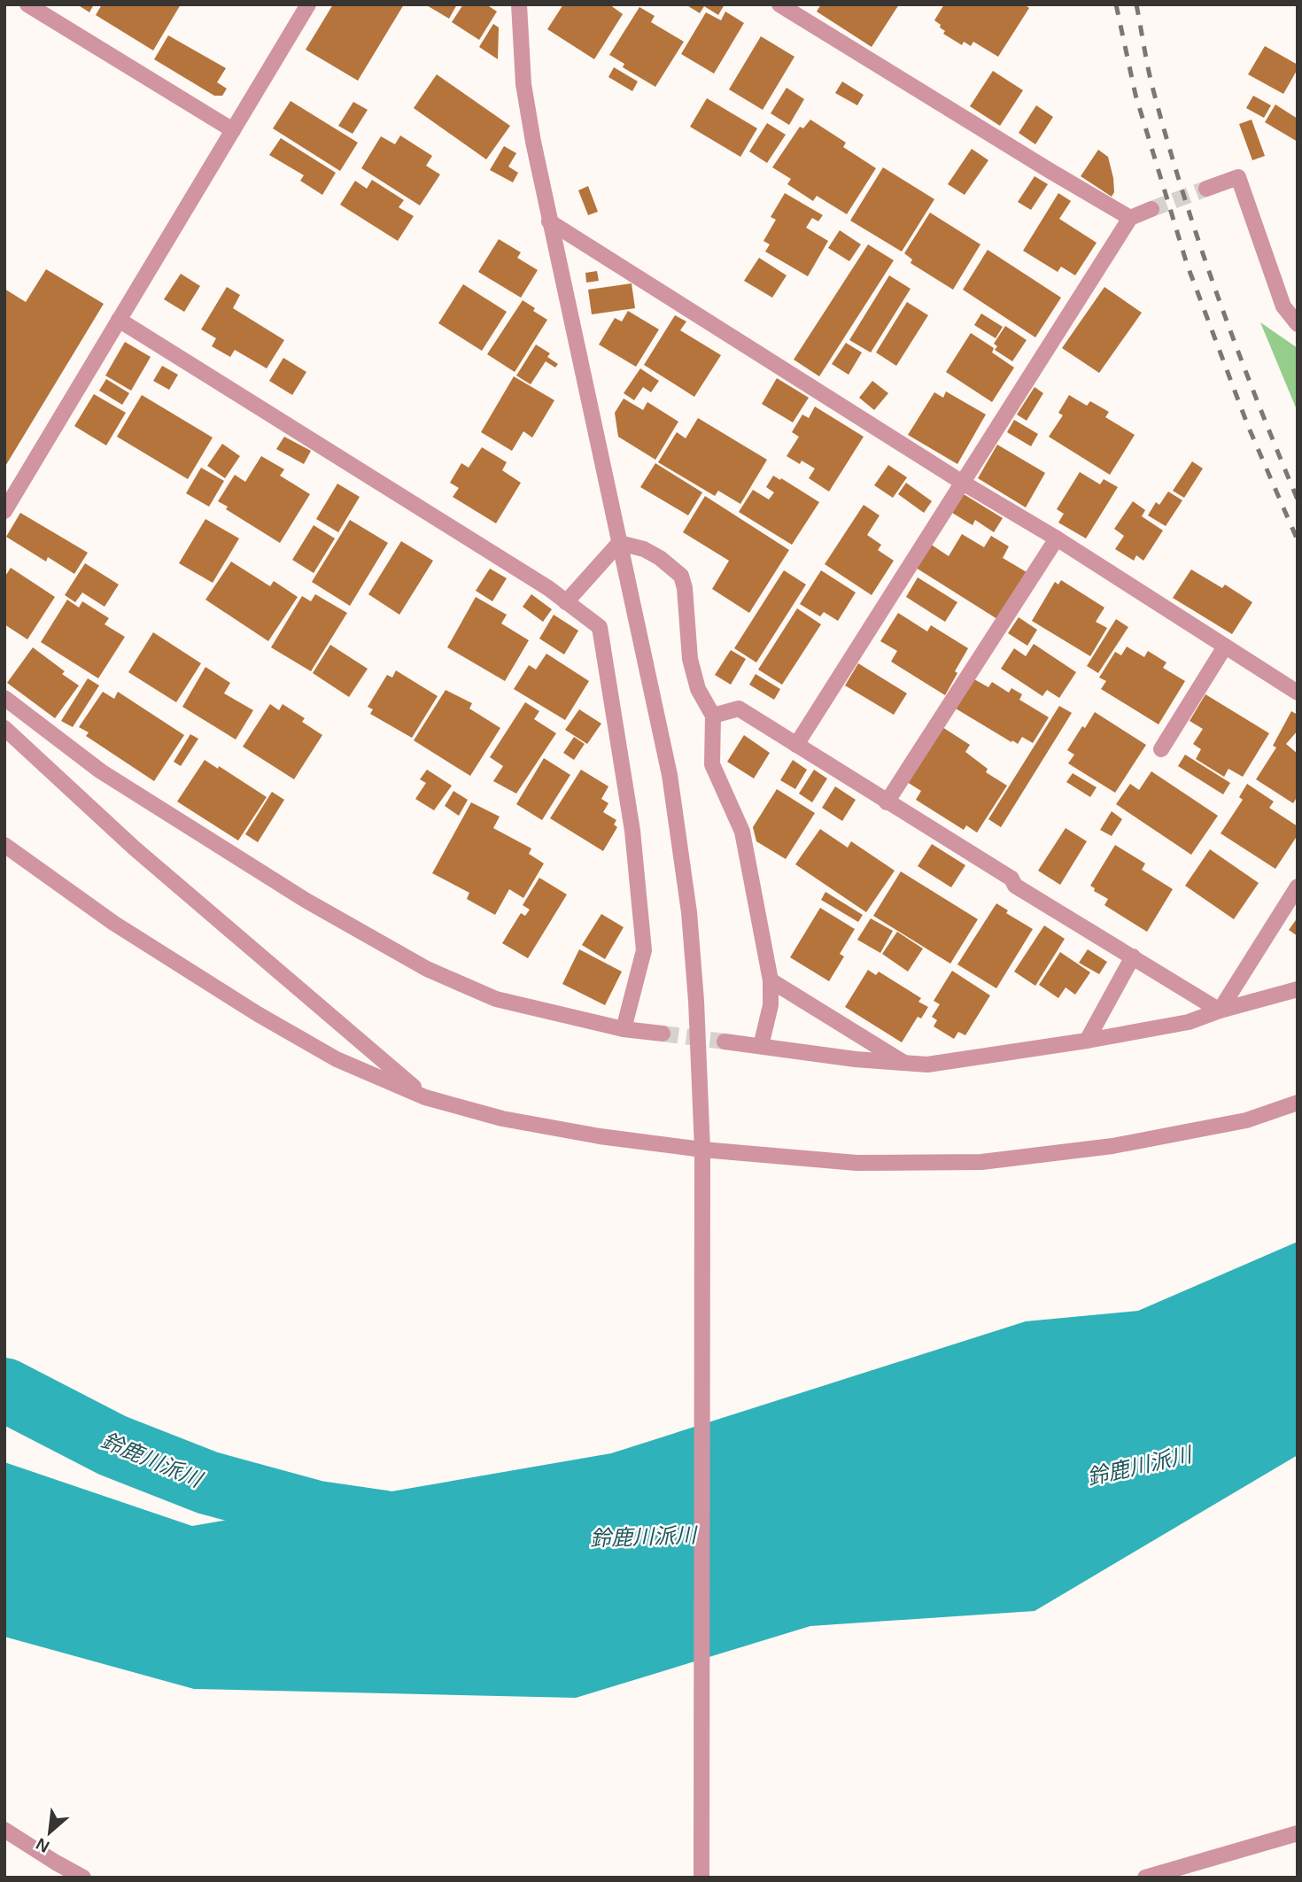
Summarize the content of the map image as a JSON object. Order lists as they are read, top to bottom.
{
  "water": ["鈴鹿川派川"],
  "north": "bottom left"
}
